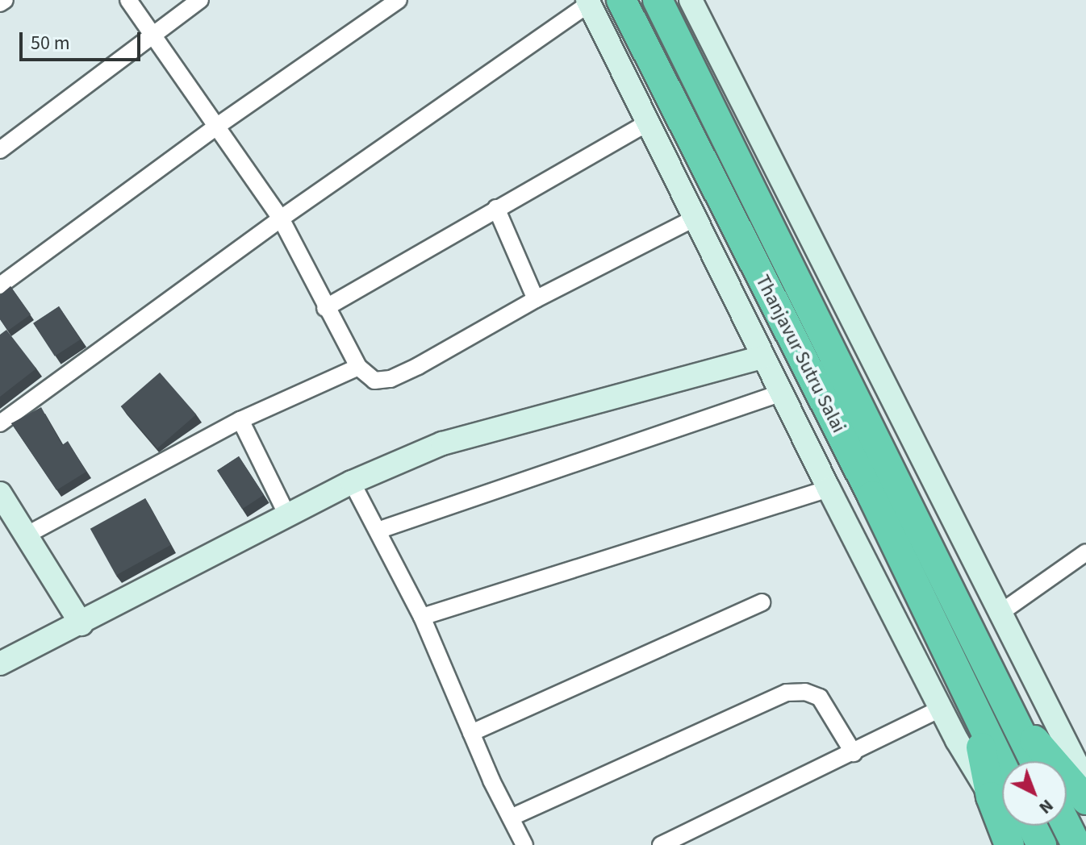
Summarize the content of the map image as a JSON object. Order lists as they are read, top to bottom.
{
  "streets": {
    "highway": ["Thanjavur Sutru Salai"]
  },
  "scale_bar": "50 m",
  "north": "bottom right"
}
